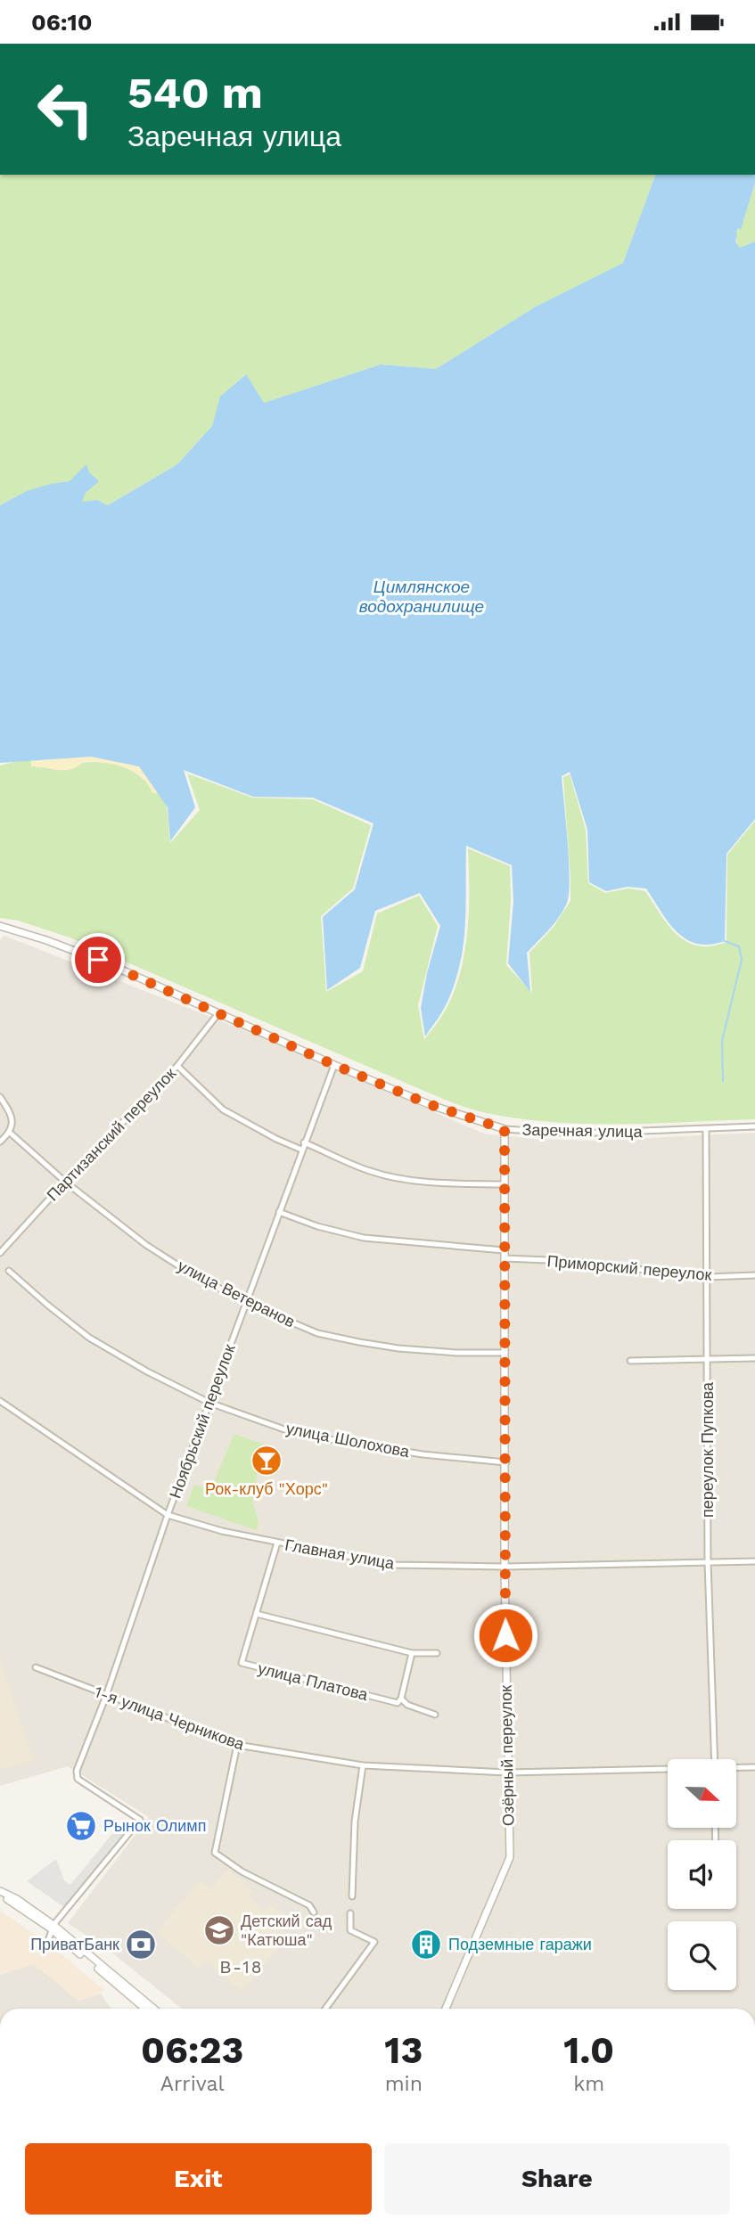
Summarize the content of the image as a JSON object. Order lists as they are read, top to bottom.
{
  "streets": {
    "street": [
      "Заречная улица",
      "Партизанский переулок",
      "Приморский переулок",
      "улица Ветеранов",
      "Ноябрьский переулок",
      "улица Шолохова",
      "переулок Пупкова",
      "Главная улица",
      "улица Платова",
      "1-я улица Черникова",
      "Озёрный переулок"
    ]
  },
  "crossings": [
    ["Заречная улица", "Партизанский переулок"],
    ["Заречная улица", "Ноябрьский переулок"],
    ["Заречная улица", "переулок Пупкова"],
    ["Заречная улица", "Озёрный переулок"],
    ["Партизанский переулок", "улица Ветеранов"],
    ["Приморский переулок", "переулок Пупкова"],
    ["Приморский переулок", "Озёрный переулок"],
    ["улица Ветеранов", "Ноябрьский переулок"],
    ["улица Ветеранов", "Озёрный переулок"],
    ["Ноябрьский переулок", "улица Шолохова"],
    ["Ноябрьский переулок", "Главная улица"],
    ["Ноябрьский переулок", "1-я улица Черникова"],
    ["улица Шолохова", "Озёрный переулок"],
    ["переулок Пупкова", "Главная улица"],
    ["Главная улица", "улица Платова"],
    ["Главная улица", "Озёрный переулок"],
    ["1-я улица Черникова", "Озёрный переулок"]
  ],
  "districts": ["В-18"],
  "water": ["Цимлянское водохранилище"],
  "places": {
    "bar": ["Рок-клуб \"Хорс\""],
    "supermarket": ["Рынок Олимп"],
    "school or university": ["Детский сад \"Катюша\""],
    "bank": ["ПриватБанк"],
    "building": ["Подземные гаражи"]
  },
  "north": "right",
  "page": {
    "status": "06:10",
    "turn": ["540 m", "Заречная улица"],
    "eta": [
      "06:23",
      "Arrival",
      "13",
      "min",
      "1.0",
      "km"
    ],
    "buttons": ["Exit", "Share"]
  }
}
